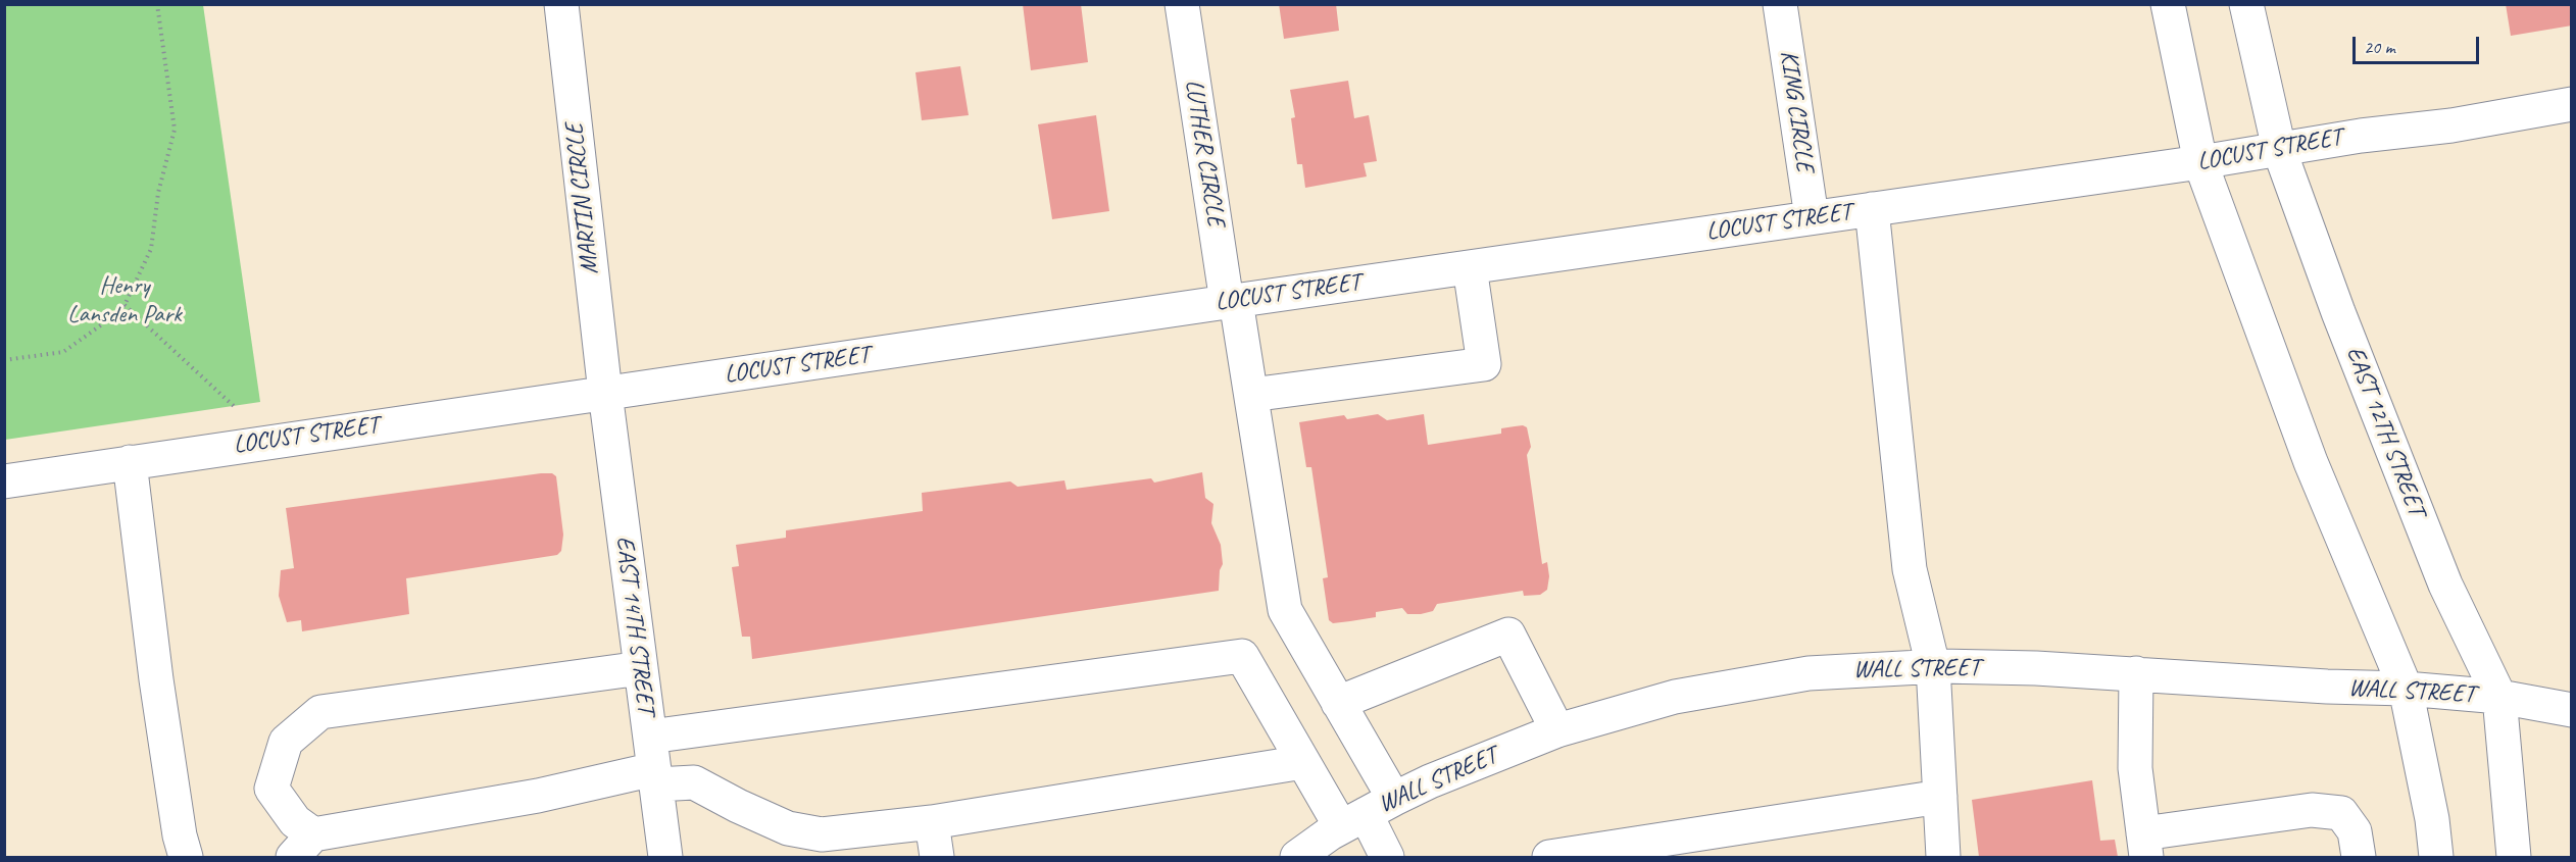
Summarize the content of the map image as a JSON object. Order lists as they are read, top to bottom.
{
  "streets": {
    "street": [
      "KING CIRCLE",
      "LOCUST STREET",
      "LUTHER CIRCLE",
      "MARTIN CIRCLE",
      "EAST 12TH STREET",
      "EAST 14TH STREET",
      "WALL STREET"
    ]
  },
  "crossings": [
    ["KING CIRCLE", "LOCUST STREET"],
    ["LOCUST STREET", "LUTHER CIRCLE"],
    ["LOCUST STREET", "MARTIN CIRCLE"],
    ["LOCUST STREET", "EAST 12TH STREET"],
    ["LOCUST STREET", "EAST 14TH STREET"],
    ["LUTHER CIRCLE", "WALL STREET"],
    ["MARTIN CIRCLE", "EAST 14TH STREET"],
    ["EAST 12TH STREET", "WALL STREET"]
  ],
  "parks": ["Henry Lansden Park"],
  "scale_bar": "20 m"
}
